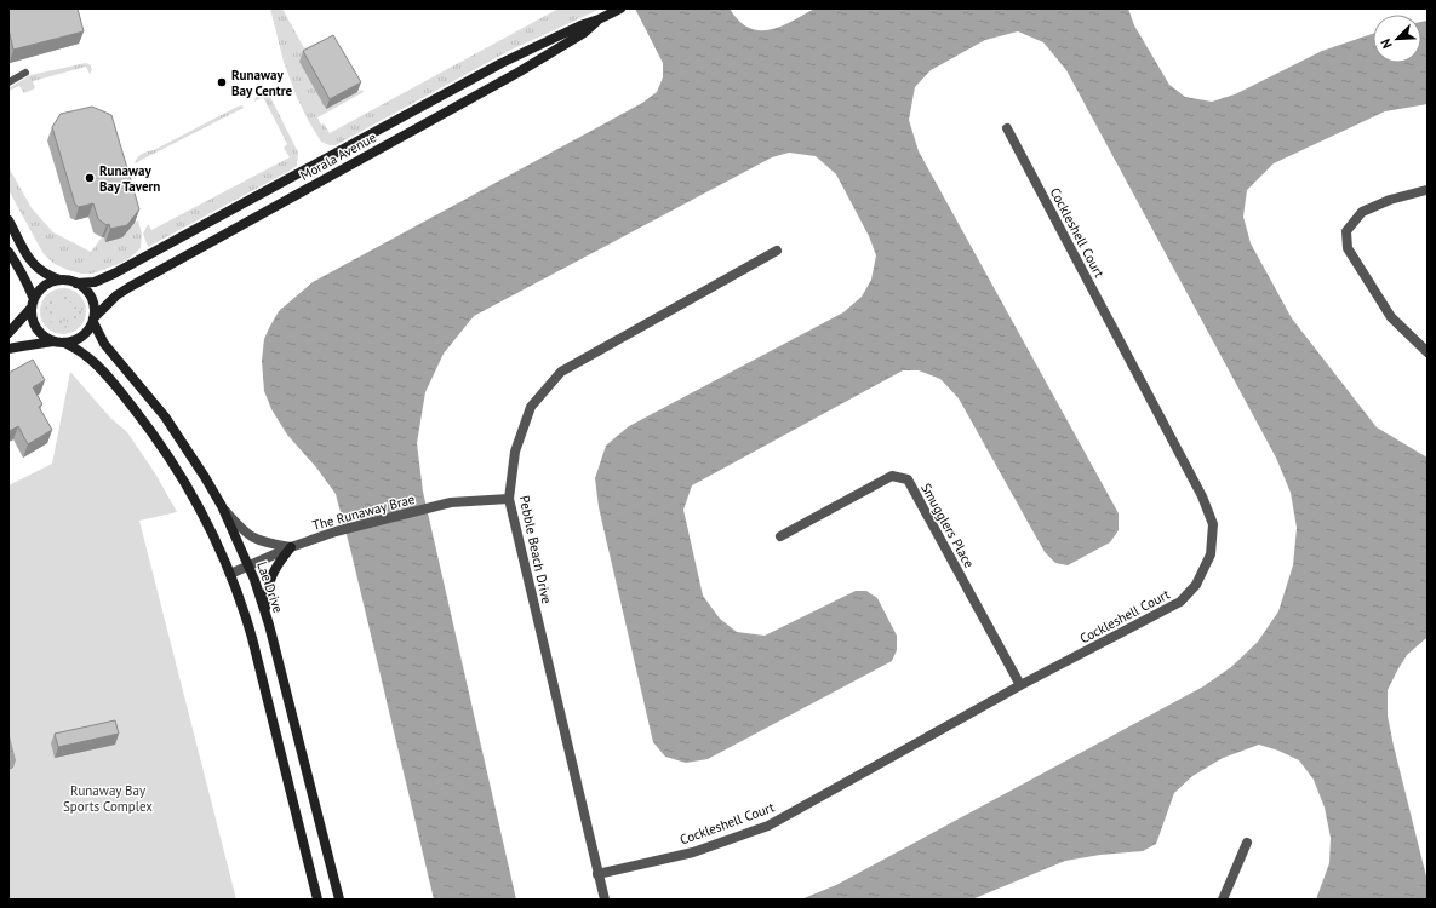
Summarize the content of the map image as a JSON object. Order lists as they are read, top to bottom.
{
  "streets": {
    "main road": ["Morala Avenue", "Lae Drive"],
    "street": [
      "Cockleshell Court",
      "The Runaway Brae",
      "Smugglers Place",
      "Pebble Beach Drive"
    ]
  },
  "crossings": [
    ["Morala Avenue", "Lae Drive"],
    ["Cockleshell Court", "Smugglers Place"],
    ["Cockleshell Court", "Pebble Beach Drive"],
    ["The Runaway Brae", "Pebble Beach Drive"],
    ["The Runaway Brae", "Lae Drive"]
  ],
  "parks": ["Runaway Bay Sports Complex"],
  "places": ["Runaway Bay Centre", "Runaway Bay Tavern"],
  "north": "bottom left"
}
